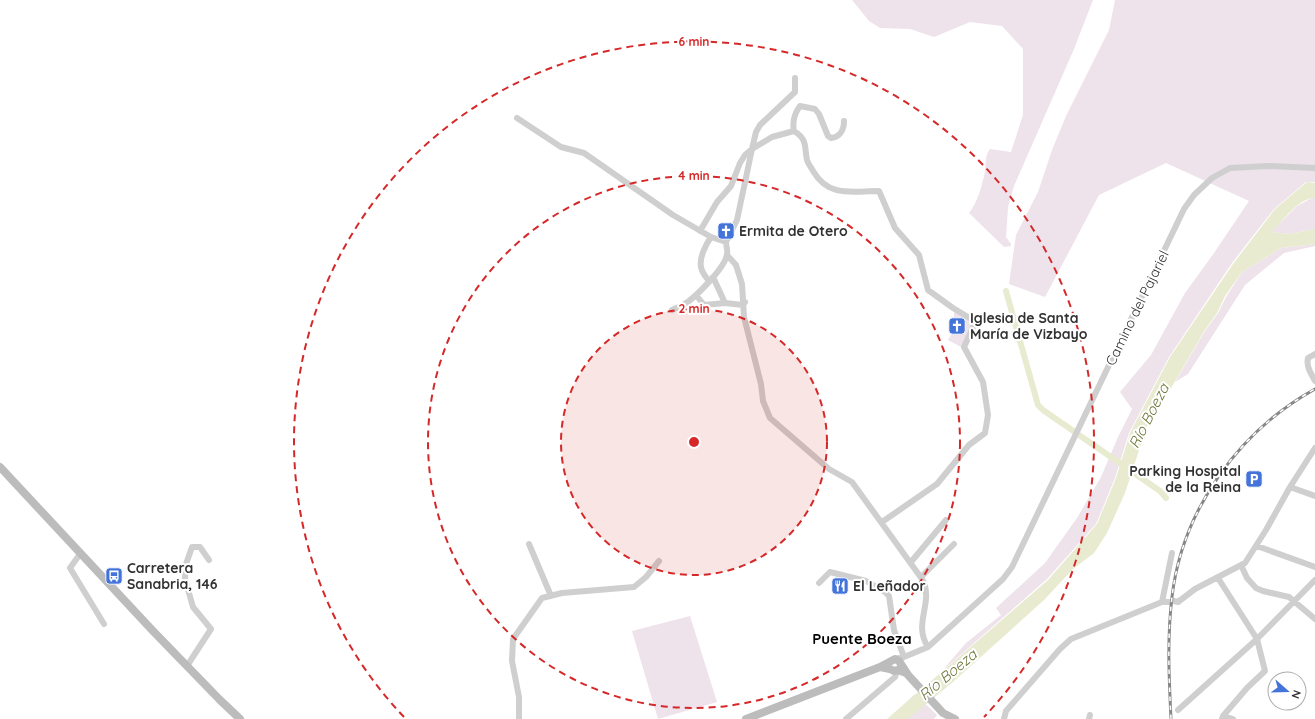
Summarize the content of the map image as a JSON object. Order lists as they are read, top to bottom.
{
  "streets": {
    "street": ["Camino del Pajariel"]
  },
  "districts": ["Puente Boeza"],
  "water": ["Río Boeza"],
  "places": {
    "church": ["Ermita de Otero", "Iglesia de Santa María de Vizbayo"],
    "parking": ["Parking Hospital de la Reina"],
    "bus stop": ["Carretera Sanabria, 146"],
    "restaurant": ["El Leñador"]
  },
  "north": "right",
  "rings": ["6 min", "4 min", "2 min"]
}
